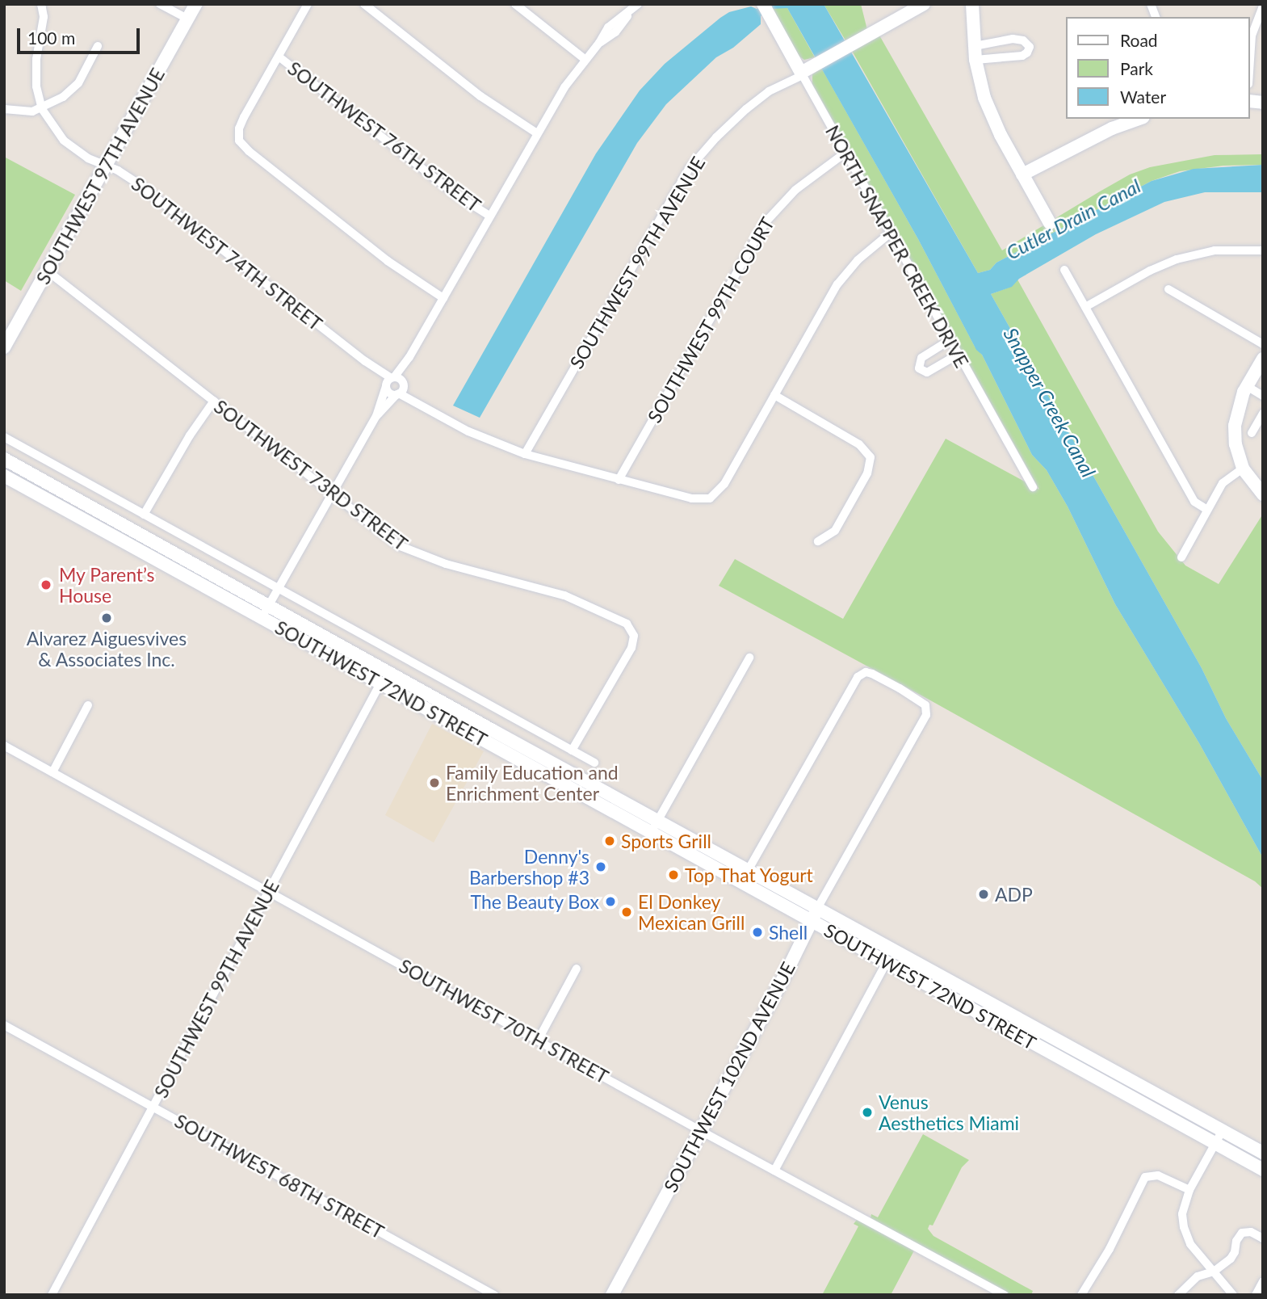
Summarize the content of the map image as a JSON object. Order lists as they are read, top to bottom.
{
  "streets": {
    "main road": [
      "SOUTHWEST 97TH AVENUE",
      "NORTH SNAPPER CREEK DRIVE",
      "SOUTHWEST 99TH AVENUE",
      "SOUTHWEST 72ND STREET",
      "SOUTHWEST 102ND AVENUE"
    ],
    "street": [
      "SOUTHWEST 76TH STREET",
      "SOUTHWEST 74TH STREET",
      "SOUTHWEST 99TH COURT",
      "SOUTHWEST 73RD STREET",
      "SOUTHWEST 70TH STREET",
      "SOUTHWEST 68TH STREET"
    ]
  },
  "crossings": [
    ["SOUTHWEST 97TH AVENUE", "SOUTHWEST 74TH STREET"],
    ["SOUTHWEST 97TH AVENUE", "SOUTHWEST 73RD STREET"],
    ["NORTH SNAPPER CREEK DRIVE", "SOUTHWEST 99TH AVENUE"],
    ["NORTH SNAPPER CREEK DRIVE", "SOUTHWEST 99TH COURT"],
    ["SOUTHWEST 99TH AVENUE", "SOUTHWEST 72ND STREET"],
    ["SOUTHWEST 99TH AVENUE", "SOUTHWEST 70TH STREET"],
    ["SOUTHWEST 99TH AVENUE", "SOUTHWEST 68TH STREET"],
    ["SOUTHWEST 73RD STREET", "SOUTHWEST 72ND STREET"],
    ["SOUTHWEST 72ND STREET", "SOUTHWEST 102ND AVENUE"],
    ["SOUTHWEST 70TH STREET", "SOUTHWEST 102ND AVENUE"]
  ],
  "water": ["Cutler Drain Canal", "Snapper Creek Canal"],
  "places": [
    "My Parent’s House",
    "Alvarez Aiguesvives & Associates Inc.",
    "Family Education and Enrichment Center",
    "Sports Grill",
    "Denny's Barbershop #3",
    "Top That Yogurt",
    "ADP",
    "The Beauty Box",
    "El Donkey Mexican Grill",
    "Shell",
    "Venus Aesthetics Miami"
  ],
  "legend": ["Road", "Park", "Water"],
  "scale_bar": "100 m"
}
